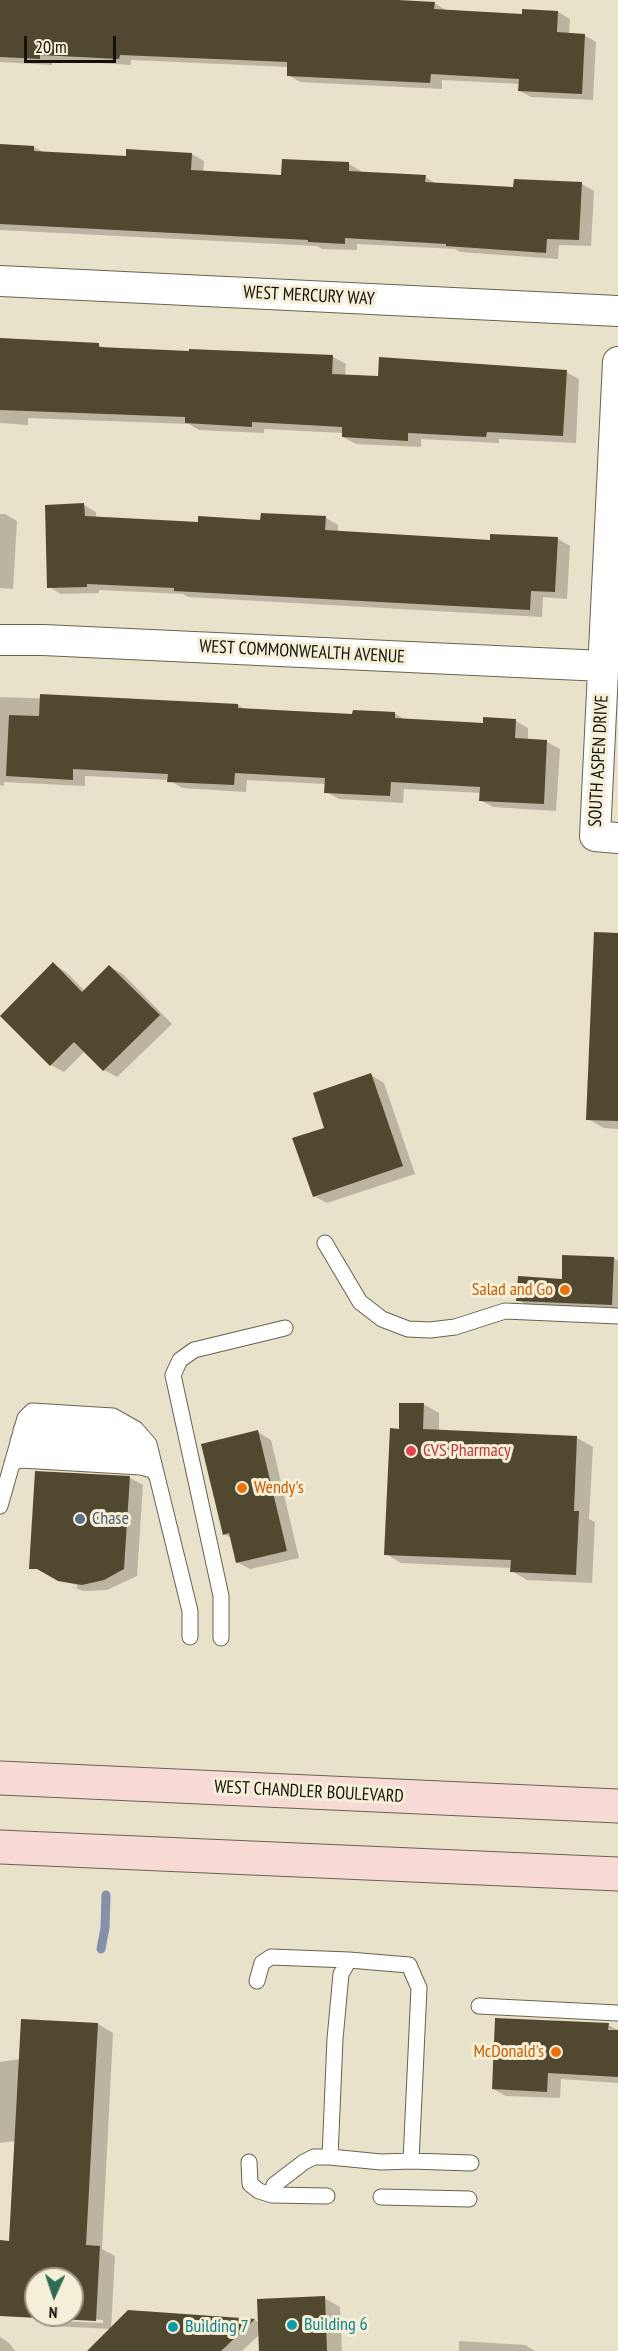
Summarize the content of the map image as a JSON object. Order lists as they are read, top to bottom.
{
  "streets": {
    "main road": ["WEST CHANDLER BOULEVARD"],
    "street": ["WEST MERCURY WAY", "WEST COMMONWEALTH AVENUE", "SOUTH ASPEN DRIVE"]
  },
  "crossings": [
    ["WEST COMMONWEALTH AVENUE", "SOUTH ASPEN DRIVE"]
  ],
  "places": [
    "Salad and Go",
    "CVS Pharmacy",
    "Wendy's",
    "Chase",
    "McDonald's",
    "Building 6",
    "Building 7"
  ],
  "scale_bar": "20 m",
  "north": "bottom"
}
